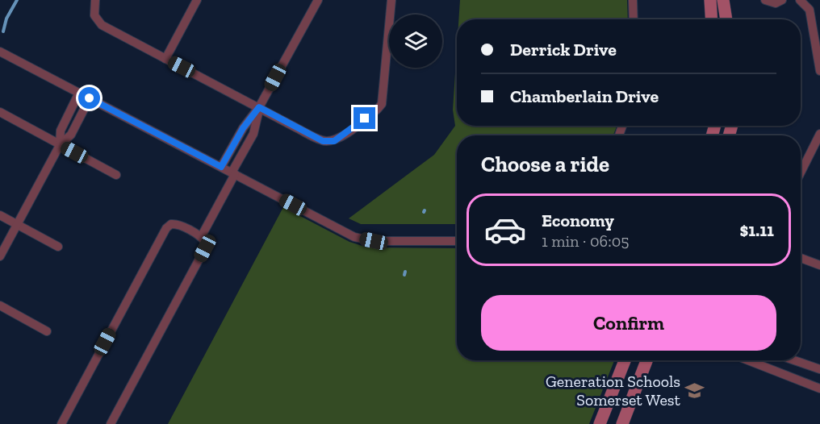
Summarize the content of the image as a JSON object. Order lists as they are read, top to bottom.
{
  "places": {
    "school or university": ["Generation Schools Somerset West"]
  },
  "page": {
    "banner": ["Derrick Drive", "Chamberlain Drive"],
    "heading": "Choose a ride",
    "list": [
      {
        "name": "Economy",
        "note": "1 min · 06:05",
        "value": "$1.11"
      }
    ],
    "buttons": "Confirm"
  }
}
